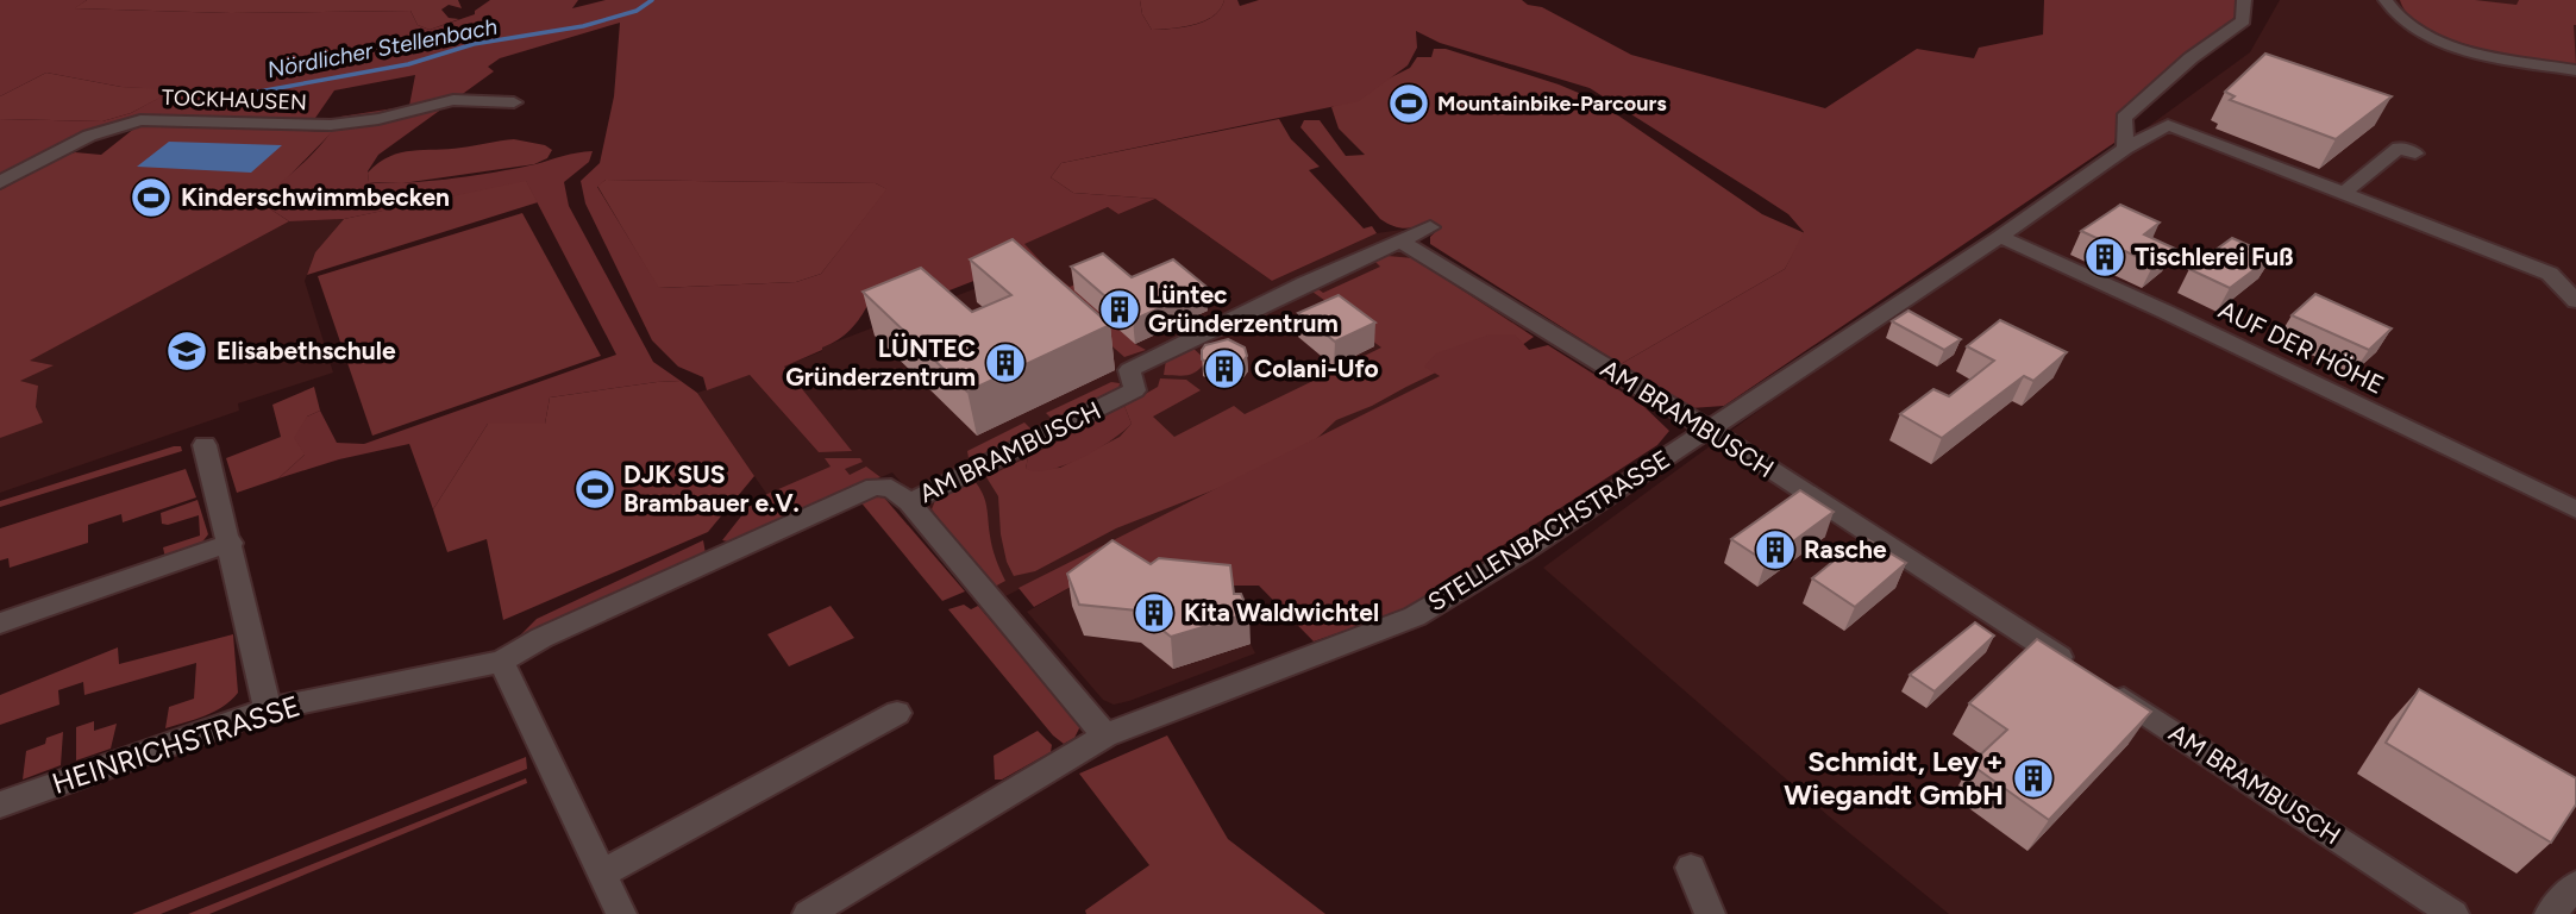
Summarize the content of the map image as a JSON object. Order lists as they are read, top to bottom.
{
  "streets": {
    "street": [
      "TOCKHAUSEN",
      "AUF DER HÖHE",
      "AM BRAMBUSCH",
      "STELLENBACHSTRASSE",
      "HEINRICHSTRASSE"
    ]
  },
  "crossings": [
    ["AUF DER HÖHE", "STELLENBACHSTRASSE"],
    ["AM BRAMBUSCH", "STELLENBACHSTRASSE"],
    ["AM BRAMBUSCH", "HEINRICHSTRASSE"]
  ],
  "water": ["Nördlicher Stellenbach"],
  "places": {
    "sports": ["Mountainbike-Parcours", "Kinderschwimmbecken", "DJK SUS Brambauer e.V."],
    "building": [
      "Tischlerei Fuß",
      "Lüntec Gründerzentrum",
      "LÜNTEC Gründerzentrum",
      "Colani-Ufo",
      "Rasche",
      "Kita Waldwichtel",
      "Schmidt, Ley + Wiegandt GmbH"
    ],
    "school or university": ["Elisabethschule"]
  }
}
